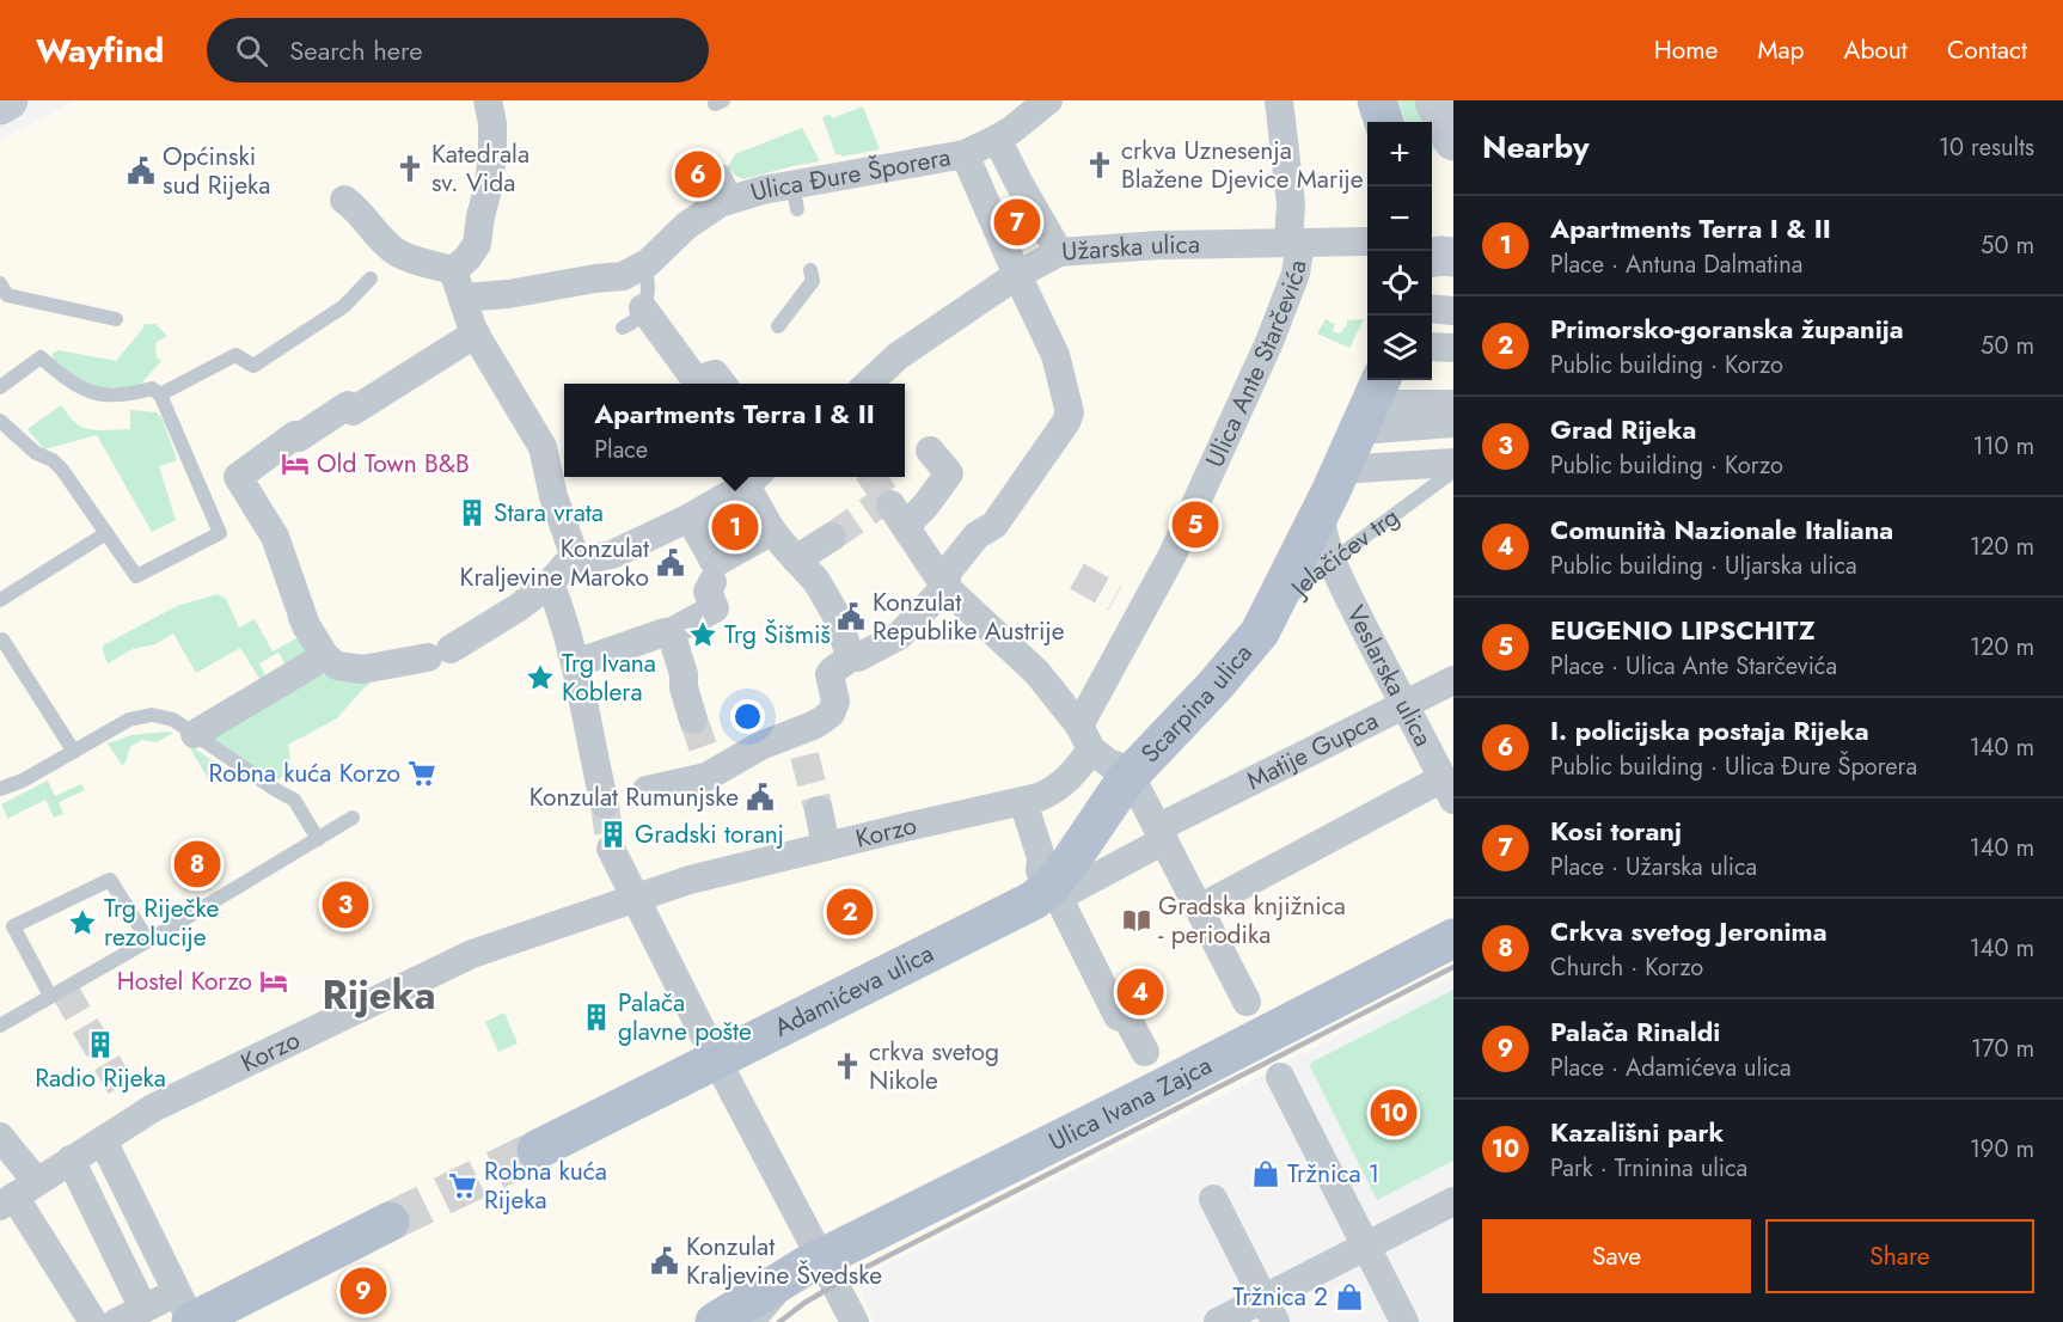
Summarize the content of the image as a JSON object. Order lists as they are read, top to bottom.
{
  "streets": {
    "main road": ["Scarpina ulica", "Adamićeva ulica", "Ulica Ivana Zajca"],
    "street": [
      "Ulica Đure Šporera",
      "Užarska ulica",
      "Ulica Ante Starčevića",
      "Veslarska ulica",
      "Matije Gupca",
      "Korzo"
    ],
    "lane": ["Jelačićev trg"]
  },
  "crossings": [
    ["Užarska ulica", "Ulica Ante Starčevića"],
    ["Ulica Ante Starčevića", "Korzo"],
    ["Jelačićev trg", "Veslarska ulica"],
    ["Jelačićev trg", "Scarpina ulica"],
    ["Veslarska ulica", "Scarpina ulica"],
    ["Veslarska ulica", "Matije Gupca"],
    ["Scarpina ulica", "Matije Gupca"],
    ["Scarpina ulica", "Adamićeva ulica"],
    ["Matije Gupca", "Adamićeva ulica"]
  ],
  "districts": ["Rijeka"],
  "places": {
    "church": ["crkva Uznesenja Blažene Djevice Marije", "Katedrala sv. Vida", "crkva svetog Nikole"],
    "public building": [
      "Općinski sud Rijeka",
      "Konzulat Kraljevine Maroko",
      "Konzulat Republike Austrije",
      "Konzulat Rumunjske",
      "Konzulat Kraljevine Švedske"
    ],
    "hotel": ["Old Town B&B", "Hostel Korzo"],
    "building": [
      "Stara vrata",
      "Gradski toranj",
      "Palača glavne pošte",
      "Radio Rijeka"
    ],
    "place": ["Trg Šišmiš", "Trg Ivana Koblera", "Trg Riječke rezolucije"],
    "supermarket": ["Robna kuća Korzo", "Robna kuća Rijeka"],
    "library": ["Gradska knjižnica - periodika"],
    "shop": ["Tržnica 1", "Tržnica 2"]
  },
  "page": {
    "header": "Wayfind",
    "search": "Search here",
    "nav": [
      "Home",
      "Map",
      "About",
      "Contact"
    ],
    "heading": ["Nearby", "10 results"],
    "map_buttons": ["+", "−"],
    "pins": [
      "6",
      "7",
      "5",
      "1",
      "8",
      "3",
      "2",
      "4",
      "10",
      "9"
    ],
    "list": [
      {
        "mark": "1",
        "name": "Apartments Terra I & II",
        "note": "Place · Antuna Dalmatina",
        "value": "50 m"
      },
      {
        "mark": "2",
        "name": "Primorsko-goranska županija",
        "note": "Public building · Korzo",
        "value": "50 m"
      },
      {
        "mark": "3",
        "name": "Grad Rijeka",
        "note": "Public building · Korzo",
        "value": "110 m"
      },
      {
        "mark": "4",
        "name": "Comunità Nazionale Italiana",
        "note": "Public building · Uljarska ulica",
        "value": "120 m"
      },
      {
        "mark": "5",
        "name": "EUGENIO LIPSCHITZ",
        "note": "Place · Ulica Ante Starčevića",
        "value": "120 m"
      },
      {
        "mark": "6",
        "name": "I. policijska postaja Rijeka",
        "note": "Public building · Ulica Đure Šporera",
        "value": "140 m"
      },
      {
        "mark": "7",
        "name": "Kosi toranj",
        "note": "Place · Užarska ulica",
        "value": "140 m"
      },
      {
        "mark": "8",
        "name": "Crkva svetog Jeronima",
        "note": "Church · Korzo",
        "value": "140 m"
      },
      {
        "mark": "9",
        "name": "Palača Rinaldi",
        "note": "Place · Adamićeva ulica",
        "value": "170 m"
      },
      {
        "mark": "10",
        "name": "Kazališni park",
        "note": "Park · Trninina ulica",
        "value": "190 m"
      }
    ],
    "popup": ["Apartments Terra I & II", "Place"],
    "buttons": ["Save", "Share"]
  }
}
